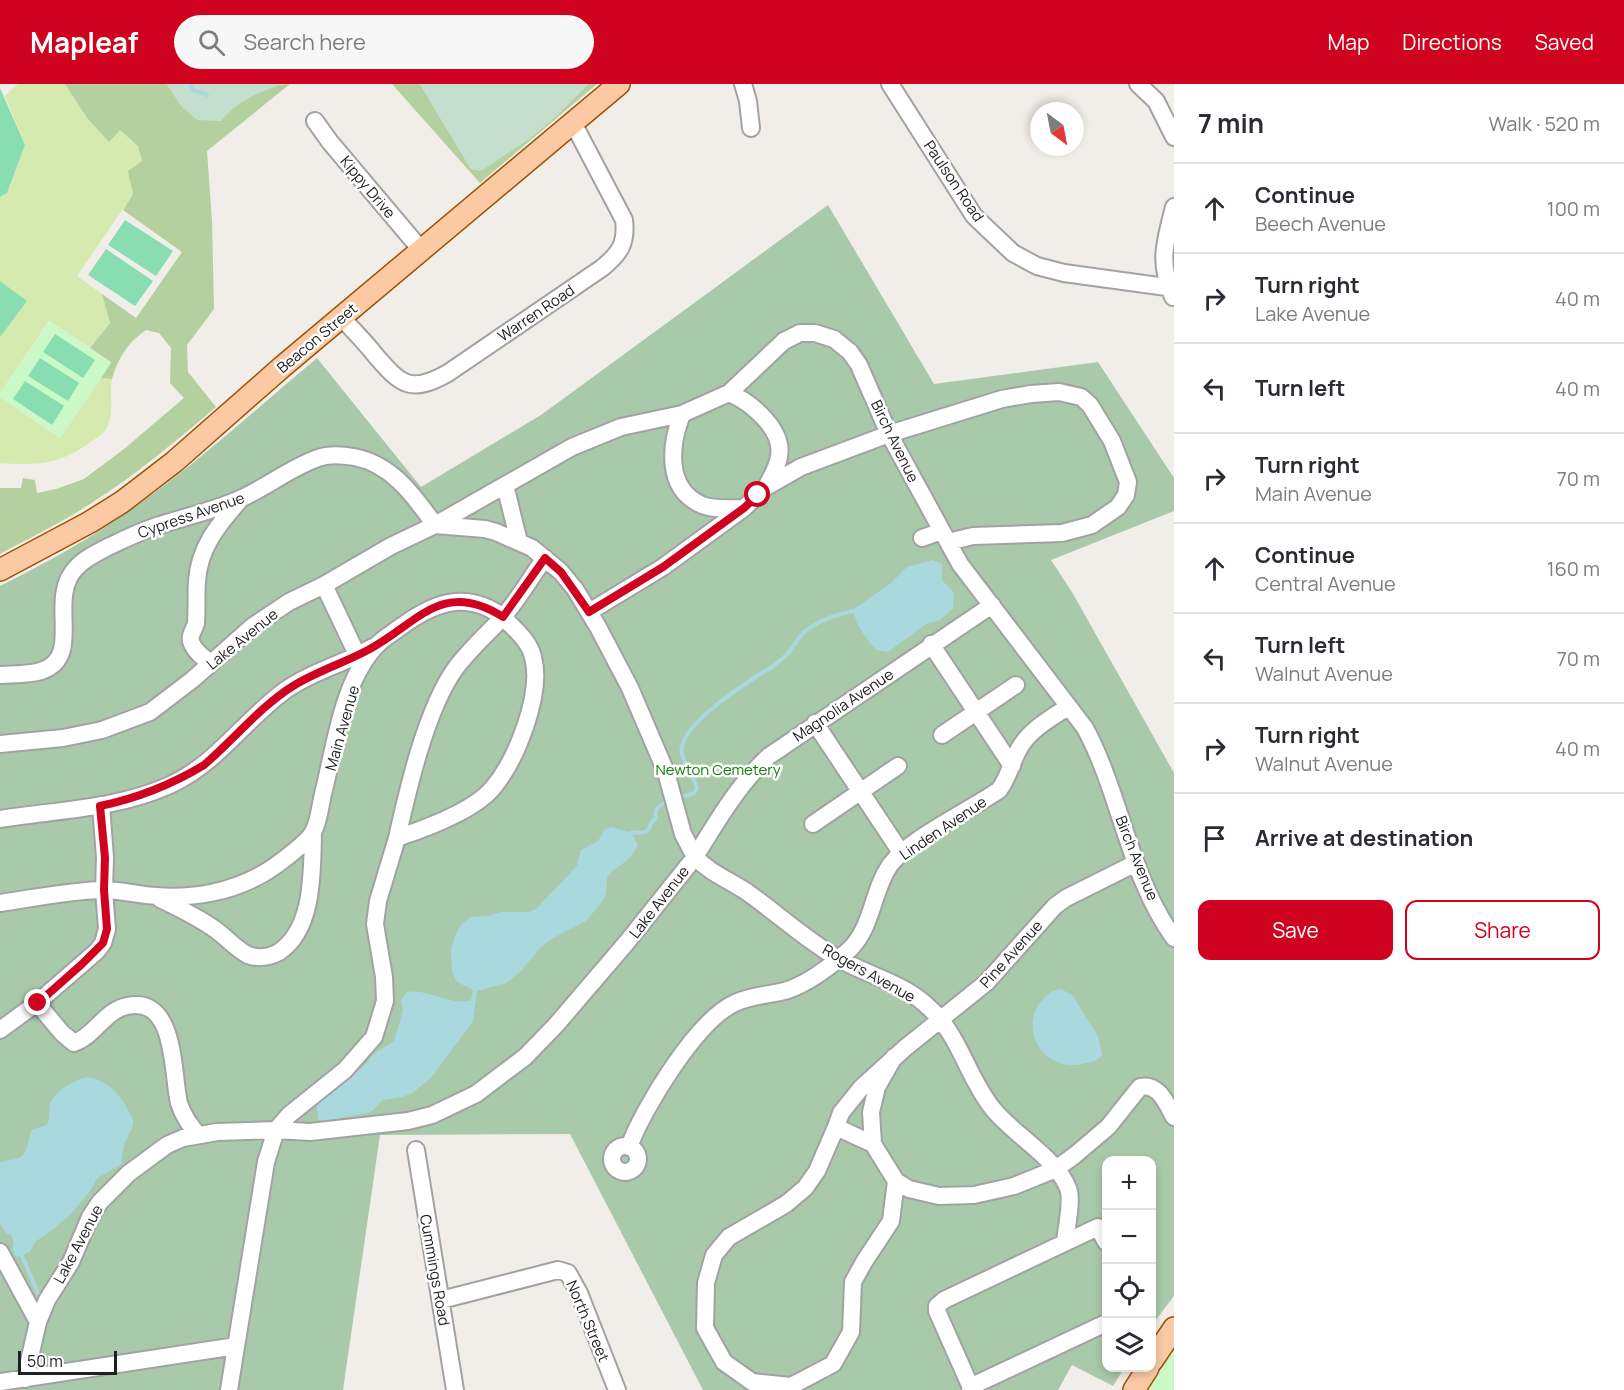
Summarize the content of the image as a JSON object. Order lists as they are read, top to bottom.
{
  "streets": {
    "main road": ["Beacon Street"],
    "street": [
      "Paulson Road",
      "Kippy Drive",
      "Warren Road",
      "Birch Avenue",
      "Cypress Avenue",
      "Lake Avenue",
      "Magnolia Avenue",
      "Main Avenue",
      "Linden Avenue",
      "Pine Avenue",
      "Rogers Avenue",
      "Cummings Road",
      "North Street"
    ]
  },
  "crossings": [
    ["Kippy Drive", "Beacon Street"],
    ["Warren Road", "Beacon Street"],
    ["Birch Avenue", "Cypress Avenue"],
    ["Birch Avenue", "Lake Avenue"],
    ["Birch Avenue", "Magnolia Avenue"],
    ["Birch Avenue", "Linden Avenue"],
    ["Birch Avenue", "Pine Avenue"],
    ["Cypress Avenue", "Lake Avenue"],
    ["Lake Avenue", "Magnolia Avenue"],
    ["Lake Avenue", "Rogers Avenue"],
    ["Magnolia Avenue", "Rogers Avenue"],
    ["Linden Avenue", "Rogers Avenue"],
    ["Pine Avenue", "Rogers Avenue"],
    ["Cummings Road", "North Street"]
  ],
  "parks": ["Newton Cemetery"],
  "scale_bar": "50 m",
  "north": "bottom right",
  "page": {
    "header": "Mapleaf",
    "search": "Search here",
    "nav": ["Map", "Directions", "Saved"],
    "heading": ["7 min", "Walk · 520 m"],
    "list": [
      ["Continue", "Beech Avenue", "100 m"],
      ["Turn right", "Lake Avenue", "40 m"],
      ["Turn left", "40 m"],
      ["Turn right", "Main Avenue", "70 m"],
      ["Continue", "Central Avenue", "160 m"],
      ["Turn left", "Walnut Avenue", "70 m"],
      ["Turn right", "Walnut Avenue", "40 m"],
      "Arrive at destination"
    ],
    "buttons": ["Save", "Share"],
    "map_buttons": ["+", "−"],
    "scale": "50 m"
  }
}
